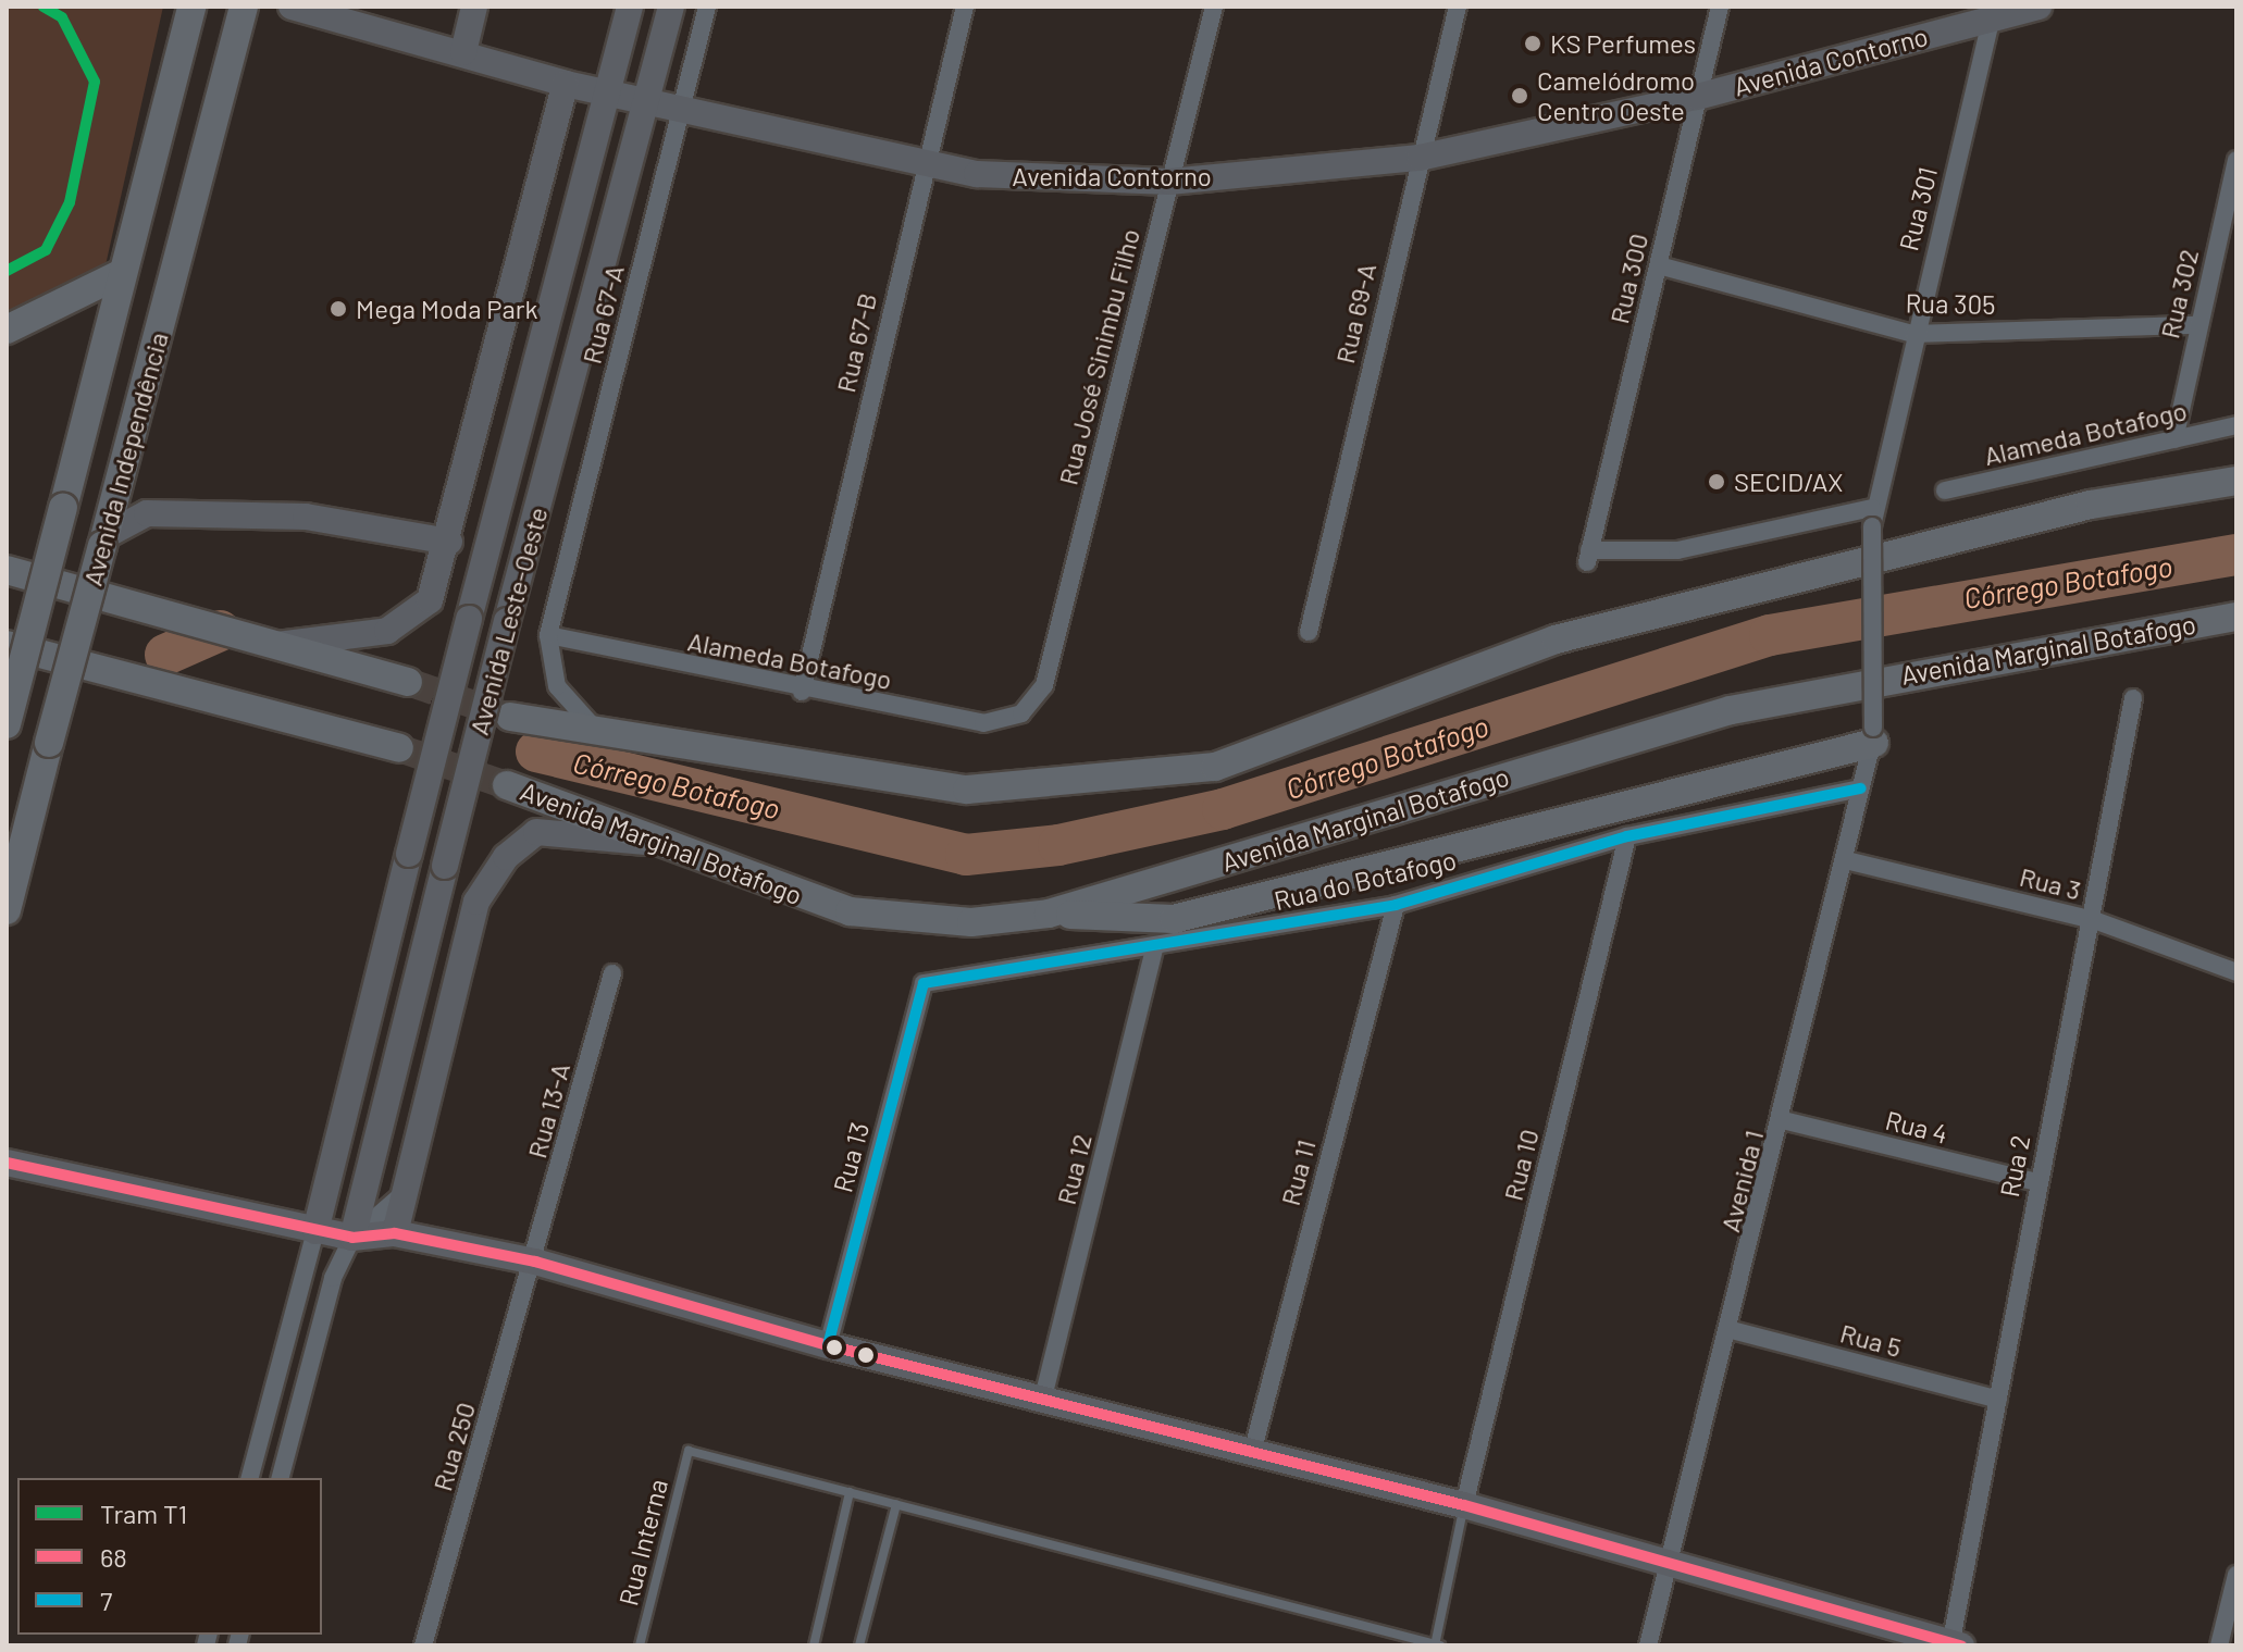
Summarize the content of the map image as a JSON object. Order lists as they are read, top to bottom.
{
  "streets": {
    "main road": [
      "Avenida Contorno",
      "Avenida Independência",
      "Avenida Leste-Oeste",
      "Avenida Marginal Botafogo"
    ],
    "street": [
      "Rua 301",
      "Rua 300",
      "Rua 302",
      "Rua 305",
      "Rua 69-A",
      "Rua 67-A",
      "Rua 67-B",
      "Rua José Sinimbu Filho",
      "Alameda Botafogo",
      "Rua do Botafogo",
      "Rua 3",
      "Rua 13-A",
      "Rua 4",
      "Rua 13",
      "Rua 10",
      "Rua 2",
      "Rua 12",
      "Rua 11",
      "Avenida 1",
      "Rua 5",
      "Rua 250"
    ],
    "lane": ["Rua Interna"]
  },
  "crossings": [
    ["Avenida Contorno", "Rua 301"],
    ["Avenida Contorno", "Rua 300"],
    ["Avenida Contorno", "Rua 69-A"],
    ["Avenida Contorno", "Rua 67-A"],
    ["Avenida Contorno", "Rua 67-B"],
    ["Avenida Contorno", "Rua José Sinimbu Filho"],
    ["Avenida Contorno", "Avenida Leste-Oeste"],
    ["Rua 301", "Rua 300"],
    ["Rua 301", "Rua 305"],
    ["Rua 301", "Avenida 1"],
    ["Rua 300", "Rua 305"],
    ["Rua 302", "Rua 305"],
    ["Rua 302", "Alameda Botafogo"],
    ["Rua 67-A", "Alameda Botafogo"],
    ["Rua 67-B", "Alameda Botafogo"],
    ["Rua José Sinimbu Filho", "Alameda Botafogo"],
    ["Rua do Botafogo", "Rua 13"],
    ["Rua do Botafogo", "Rua 10"],
    ["Rua do Botafogo", "Rua 12"],
    ["Rua do Botafogo", "Rua 11"],
    ["Rua do Botafogo", "Avenida 1"],
    ["Rua 3", "Rua 2"],
    ["Rua 3", "Avenida 1"],
    ["Rua 13-A", "Rua 250"],
    ["Rua 4", "Rua 2"],
    ["Rua 4", "Avenida 1"],
    ["Rua 2", "Rua 5"],
    ["Avenida 1", "Rua 5"]
  ],
  "water": ["Córrego Botafogo"],
  "places": [
    "KS Perfumes",
    "Camelódromo Centro Oeste",
    "Mega Moda Park",
    "SECID/AX"
  ],
  "lines": ["tram line T1", "transit line 7", "transit line 68"],
  "legend": ["Tram T1", "68", "7"]
}
